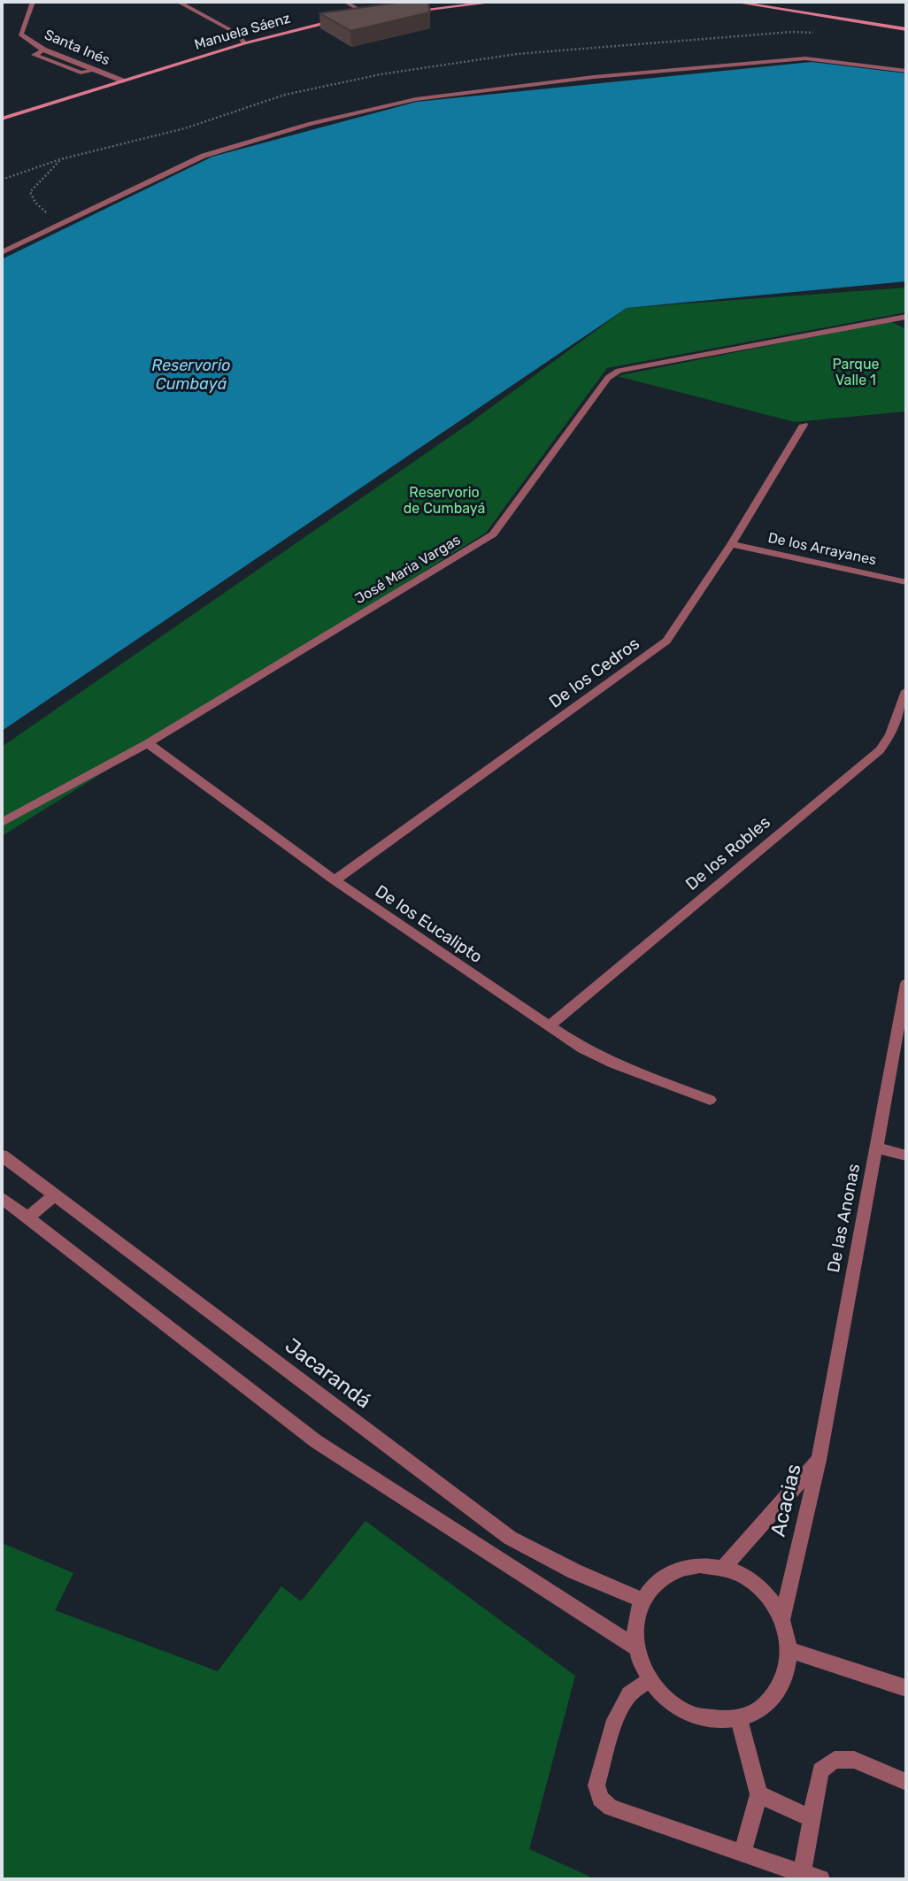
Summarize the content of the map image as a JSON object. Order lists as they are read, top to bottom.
{
  "streets": {
    "street": [
      "Manuela Sáenz",
      "Santa Inés",
      "De los Arrayanes",
      "José Maria Vargas",
      "De los Cedros",
      "De los Robles",
      "De los Eucalipto",
      "De las Anonas",
      "Jacarandá",
      "Acacias"
    ]
  },
  "crossings": [
    ["Manuela Sáenz", "Santa Inés"],
    ["De los Arrayanes", "De los Cedros"],
    ["José Maria Vargas", "De los Eucalipto"],
    ["De los Cedros", "De los Eucalipto"],
    ["De los Robles", "De los Eucalipto"],
    ["De las Anonas", "Acacias"],
    ["Jacarandá", "Acacias"]
  ],
  "water": ["Reservorio Cumbayá"],
  "parks": ["Parque Valle 1", "Reservorio de Cumbayá"]
}
